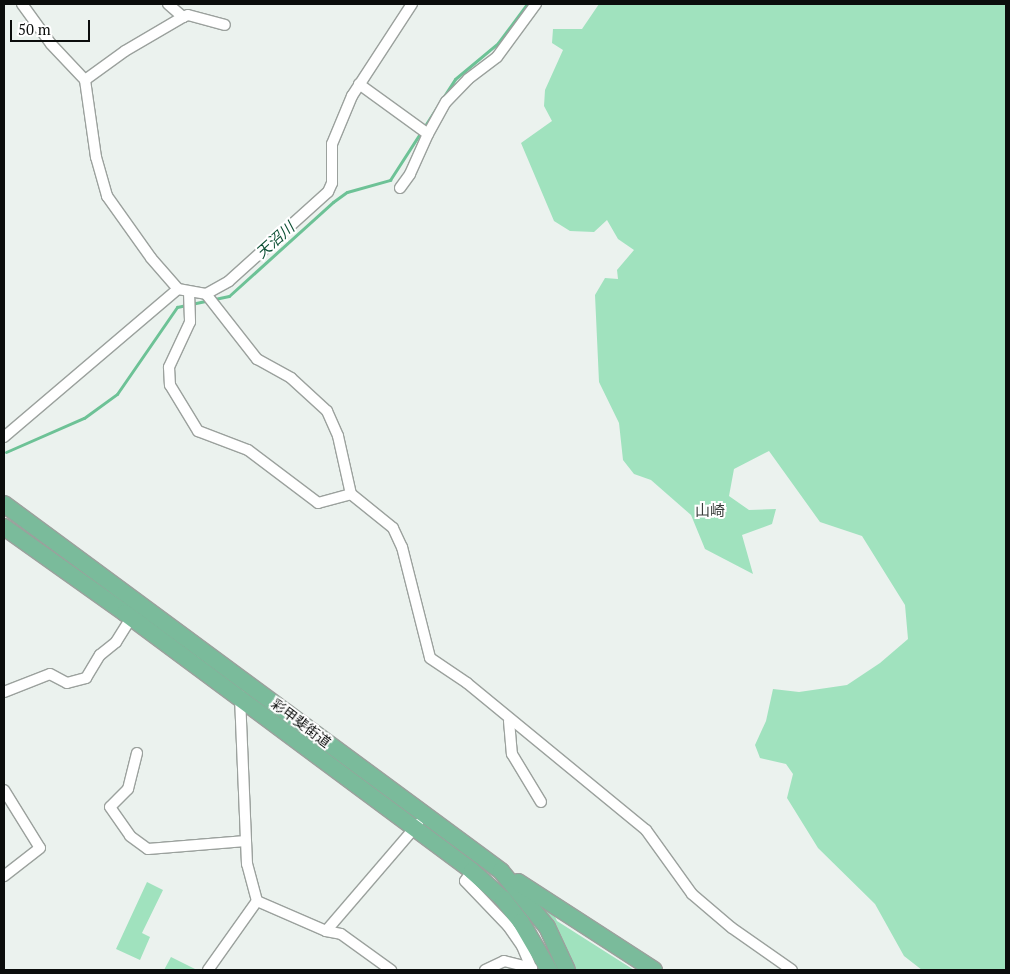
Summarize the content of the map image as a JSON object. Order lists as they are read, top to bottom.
{
  "streets": {
    "highway": ["彩甲斐街道"]
  },
  "districts": ["山崎"],
  "water": ["天沼川"],
  "scale_bar": "50 m"
}
